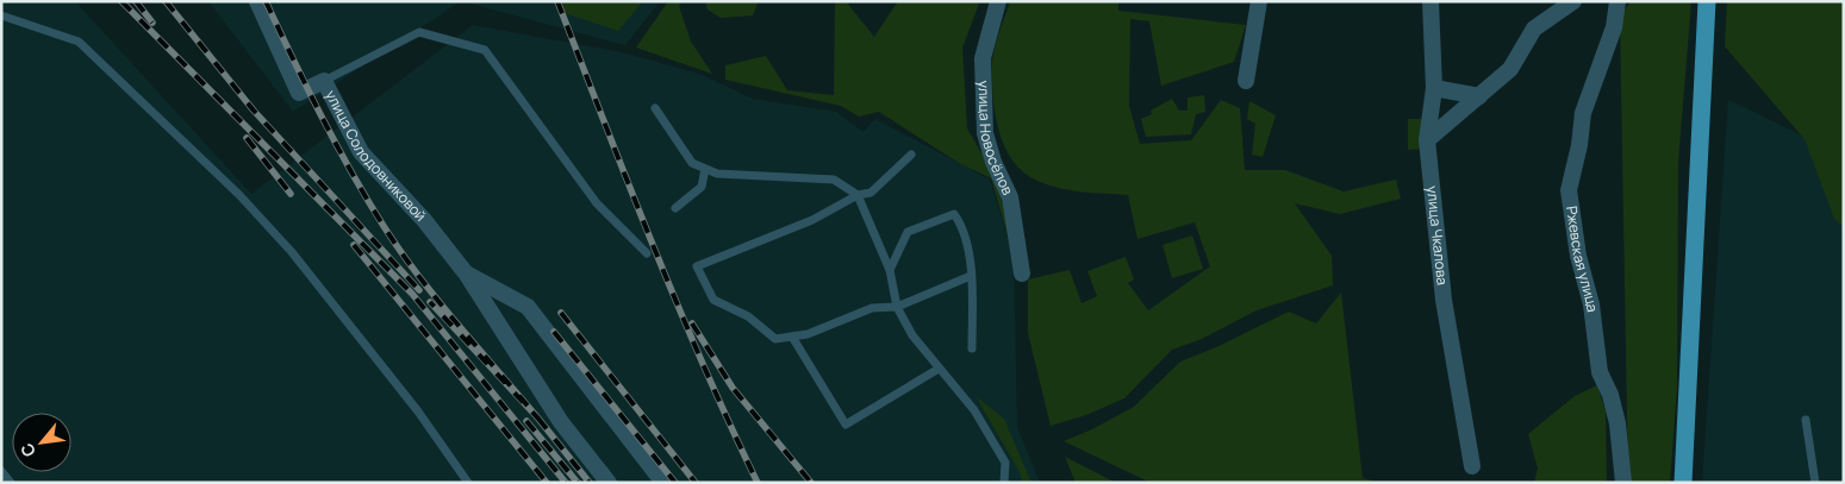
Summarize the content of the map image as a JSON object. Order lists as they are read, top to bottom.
{
  "streets": {
    "street": [
      "улица Новосёлов",
      "улица Солодовниковой",
      "улица Чкалова",
      "Ржевская улица"
    ]
  },
  "north": "bottom left"
}
